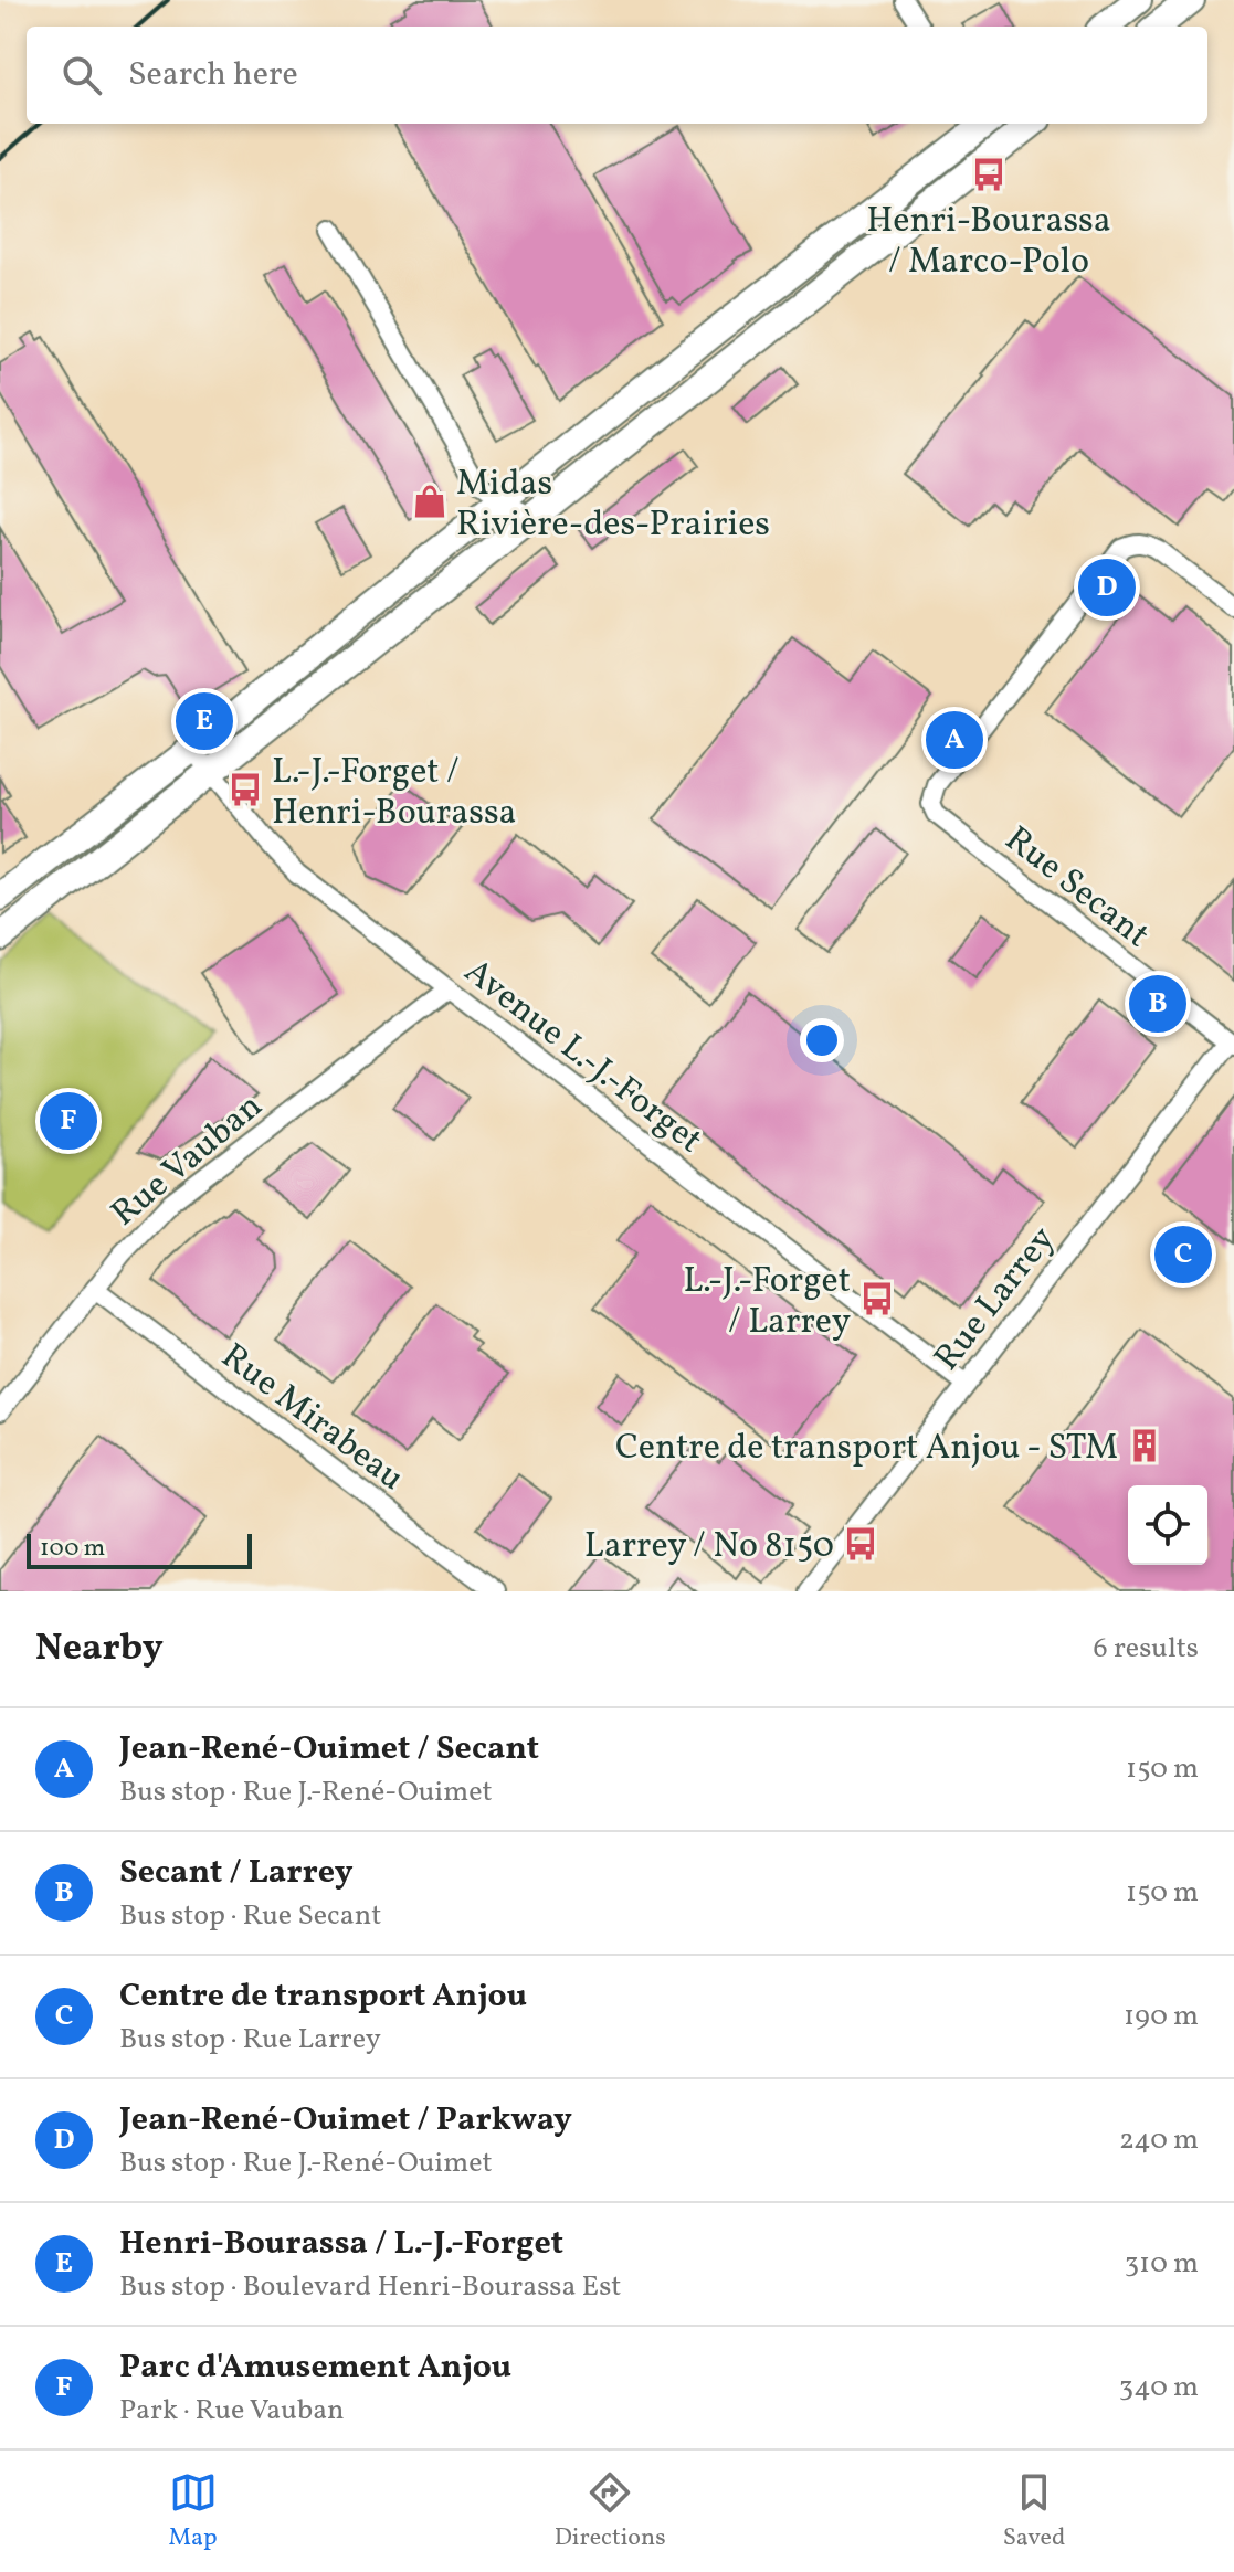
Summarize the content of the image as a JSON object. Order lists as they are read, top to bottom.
{
  "streets": {
    "street": [
      "Rue Secant",
      "Avenue L.-J.-Forget",
      "Rue Vauban",
      "Rue Larrey",
      "Rue Mirabeau"
    ]
  },
  "crossings": [
    ["Rue Secant", "Rue Larrey"],
    ["Avenue L.-J.-Forget", "Rue Vauban"],
    ["Avenue L.-J.-Forget", "Rue Larrey"],
    ["Rue Vauban", "Rue Mirabeau"]
  ],
  "places": {
    "bus stop": [
      "Henri-Bourassa / Marco-Polo",
      "L.-J.-Forget / Henri-Bourassa",
      "L.-J.-Forget / Larrey",
      "Larrey / No 8150"
    ],
    "shop": ["Midas Rivière-des-Prairies"],
    "building": ["Centre de transport Anjou - STM"]
  },
  "scale_bar": "100 m",
  "page": {
    "search": "Search here",
    "pins": [
      "D",
      "E",
      "A",
      "B",
      "F",
      "C"
    ],
    "scale": "100 m",
    "heading": ["Nearby", "6 results"],
    "list": [
      {
        "mark": "A",
        "name": "Jean-René-Ouimet / Secant",
        "note": "Bus stop · Rue J.-René-Ouimet",
        "value": "150 m"
      },
      {
        "mark": "B",
        "name": "Secant / Larrey",
        "note": "Bus stop · Rue Secant",
        "value": "150 m"
      },
      {
        "mark": "C",
        "name": "Centre de transport Anjou",
        "note": "Bus stop · Rue Larrey",
        "value": "190 m"
      },
      {
        "mark": "D",
        "name": "Jean-René-Ouimet / Parkway",
        "note": "Bus stop · Rue J.-René-Ouimet",
        "value": "240 m"
      },
      {
        "mark": "E",
        "name": "Henri-Bourassa / L.-J.-Forget",
        "note": "Bus stop · Boulevard Henri-Bourassa Est",
        "value": "310 m"
      },
      {
        "mark": "F",
        "name": "Parc d'Amusement Anjou",
        "note": "Park · Rue Vauban",
        "value": "340 m"
      }
    ],
    "nav": ["Map", "Directions", "Saved"]
  }
}
